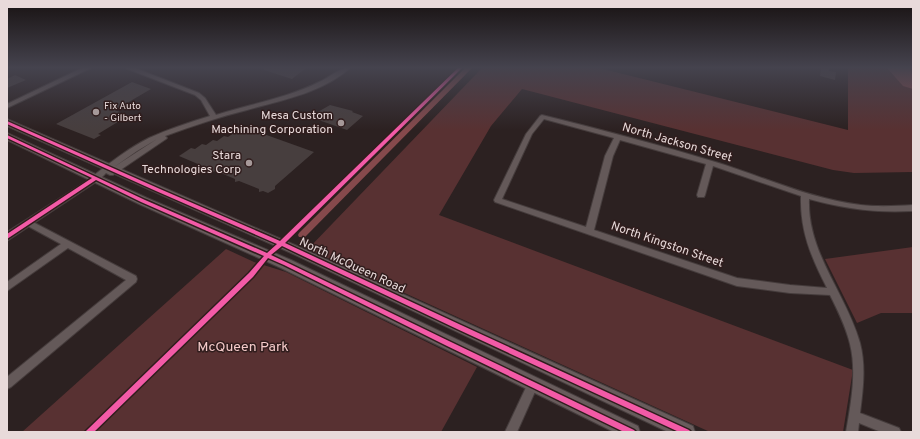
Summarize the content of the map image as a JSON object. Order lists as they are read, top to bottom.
{
  "streets": {
    "main road": ["North McQueen Road"],
    "street": ["North Jackson Street", "North Kingston Street"]
  },
  "crossings": [
    ["North Jackson Street", "North Kingston Street"]
  ],
  "parks": ["McQueen Park"],
  "places": ["Fix Auto - Gilbert", "Mesa Custom Machining Corporation", "Stara Technologies Corp"]
}
